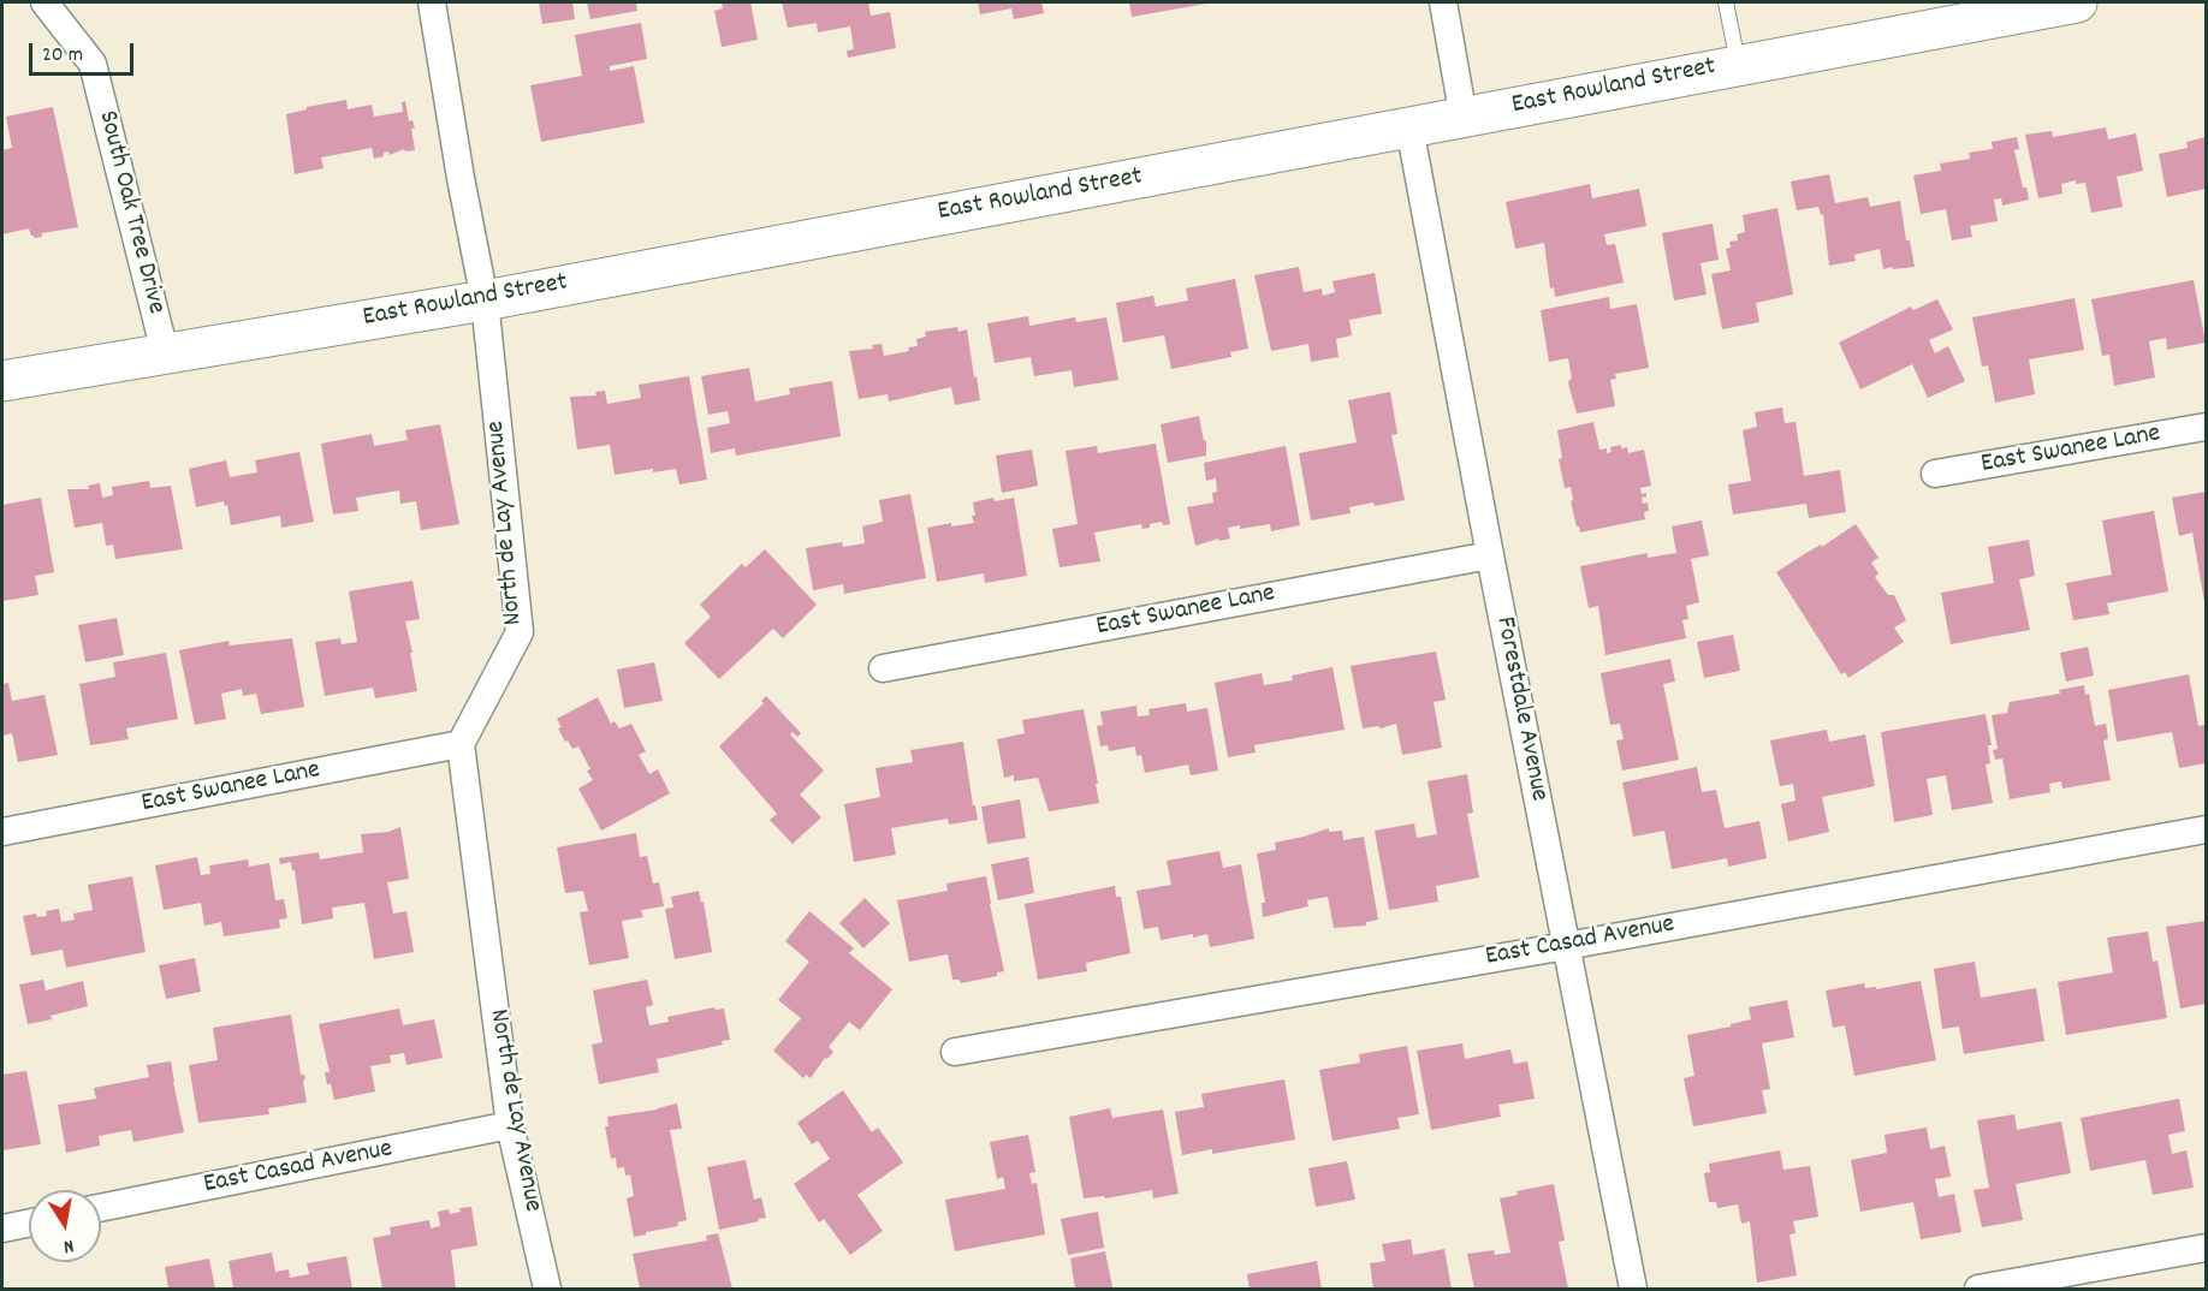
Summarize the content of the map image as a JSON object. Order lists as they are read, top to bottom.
{
  "streets": {
    "main road": ["East Rowland Street"],
    "street": [
      "South Oak Tree Drive",
      "East Swanee Lane",
      "North de Lay Avenue",
      "Forestdale Avenue",
      "East Casad Avenue"
    ]
  },
  "crossings": [
    ["East Rowland Street", "South Oak Tree Drive"],
    ["East Rowland Street", "North de Lay Avenue"],
    ["East Rowland Street", "Forestdale Avenue"],
    ["East Swanee Lane", "North de Lay Avenue"],
    ["East Swanee Lane", "Forestdale Avenue"],
    ["North de Lay Avenue", "East Casad Avenue"],
    ["Forestdale Avenue", "East Casad Avenue"]
  ],
  "scale_bar": "20 m",
  "north": "bottom"
}
